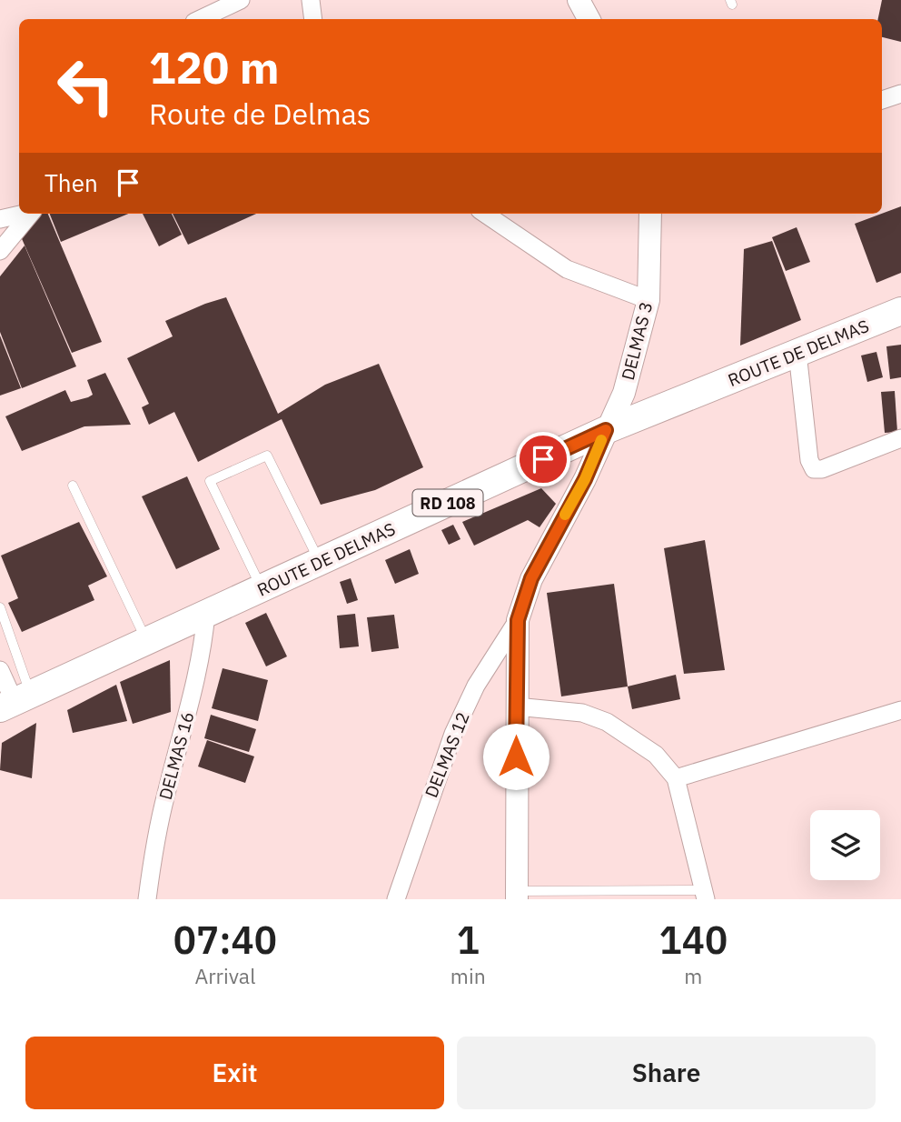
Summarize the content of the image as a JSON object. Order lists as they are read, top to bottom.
{
  "streets": {
    "main road": ["ROUTE DE DELMAS", "RD 108"],
    "street": ["DELMAS 3", "DELMAS 12", "DELMAS 16"]
  },
  "crossings": [
    ["DELMAS 3", "ROUTE DE DELMAS"],
    ["DELMAS 3", "DELMAS 12"],
    ["ROUTE DE DELMAS", "DELMAS 16"]
  ],
  "page": {
    "turn": ["120 m", "Route de Delmas"],
    "then": "Then",
    "eta": [
      "07:40",
      "Arrival",
      "1",
      "min",
      "140",
      "m"
    ],
    "buttons": ["Exit", "Share"]
  }
}
